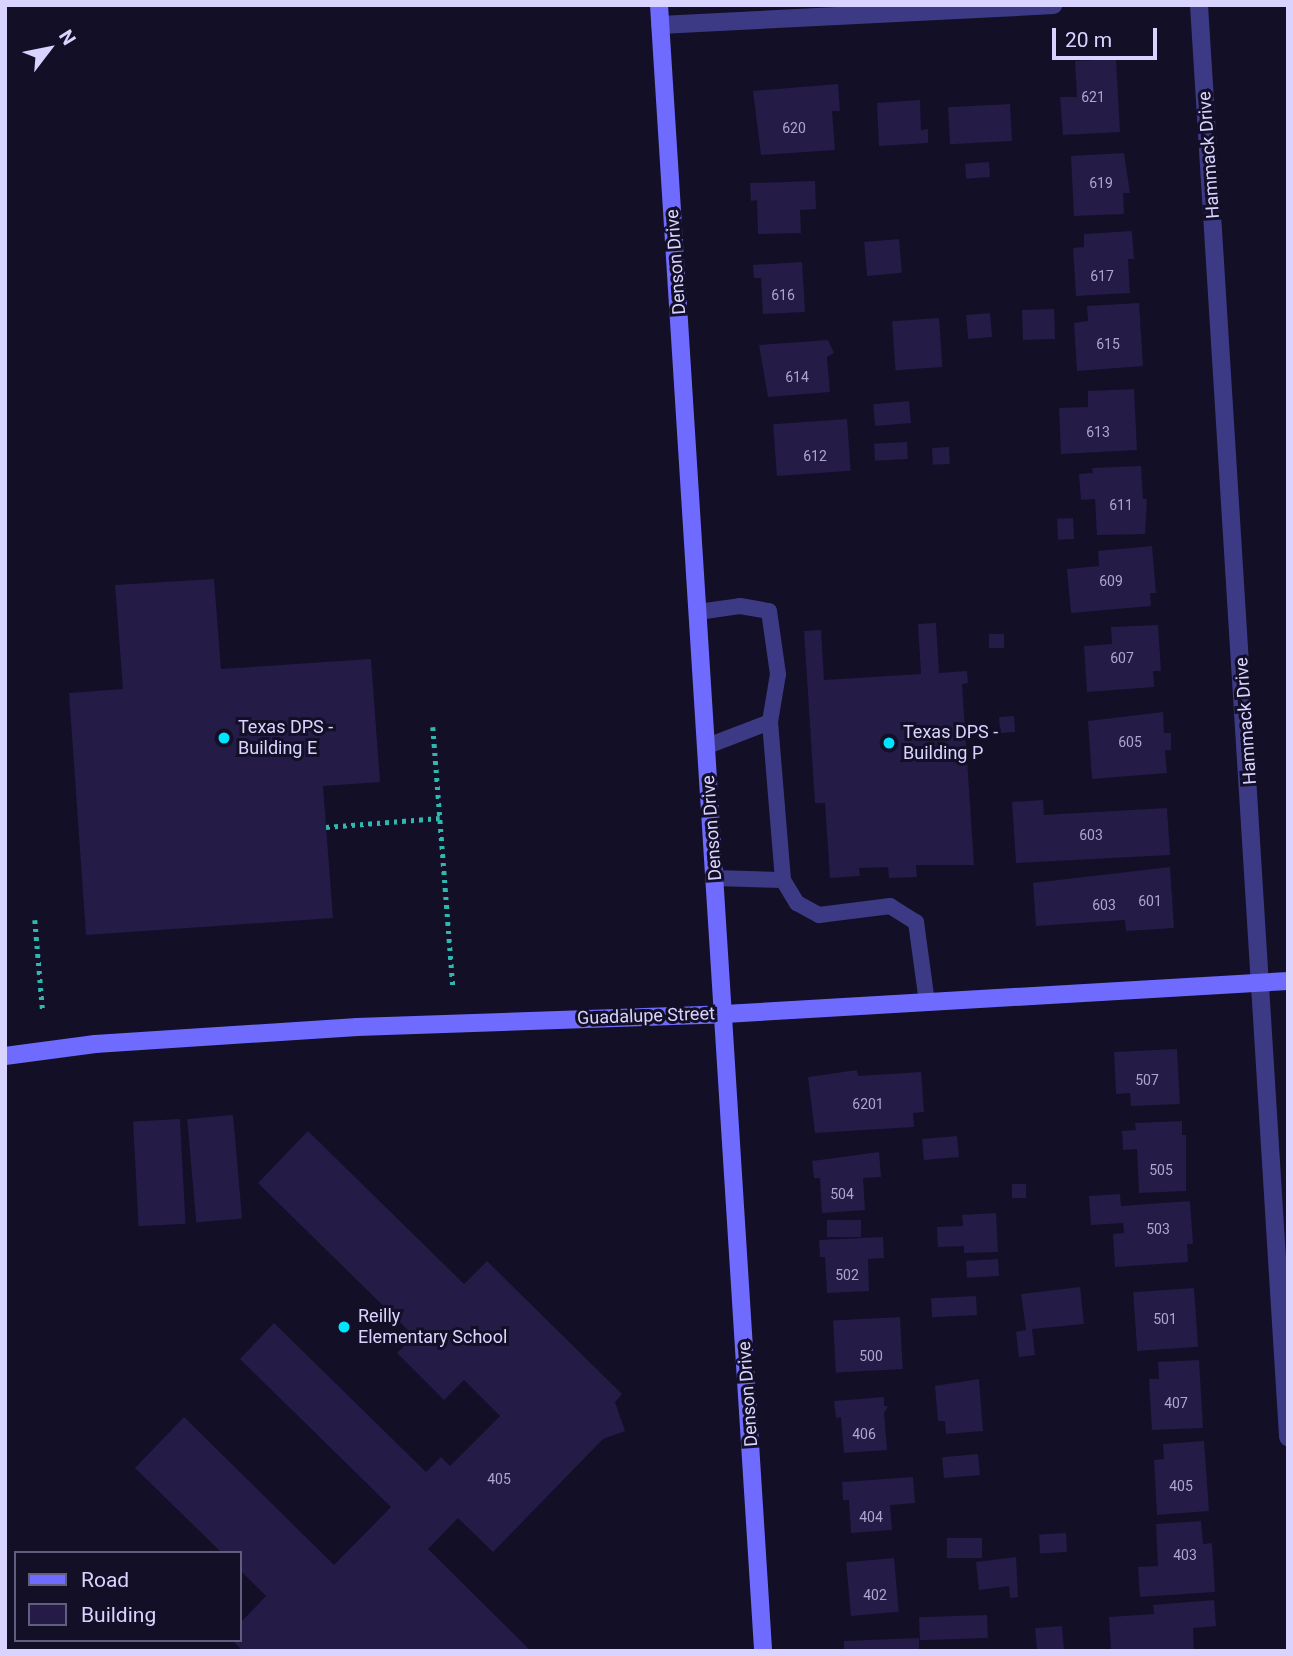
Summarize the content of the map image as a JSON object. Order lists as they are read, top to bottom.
{
  "streets": {
    "street": ["Hammack Drive", "Denson Drive", "Guadalupe Street"]
  },
  "crossings": [
    ["Hammack Drive", "Guadalupe Street"],
    ["Denson Drive", "Guadalupe Street"]
  ],
  "places": ["Texas DPS - Building E", "Texas DPS - Building P", "Reilly Elementary School"],
  "house_numbers": [
    "621",
    "620",
    "619",
    "617",
    "616",
    "615",
    "614",
    "613",
    "612",
    "611",
    "609",
    "607",
    "605",
    "603",
    "601",
    "603",
    "507",
    "6201",
    "505",
    "504",
    "503",
    "502",
    "501",
    "500",
    "407",
    "406",
    "405",
    "405",
    "404",
    "403",
    "402"
  ],
  "legend": ["Road", "Building"],
  "scale_bar": "20 m",
  "north": "top right"
}
